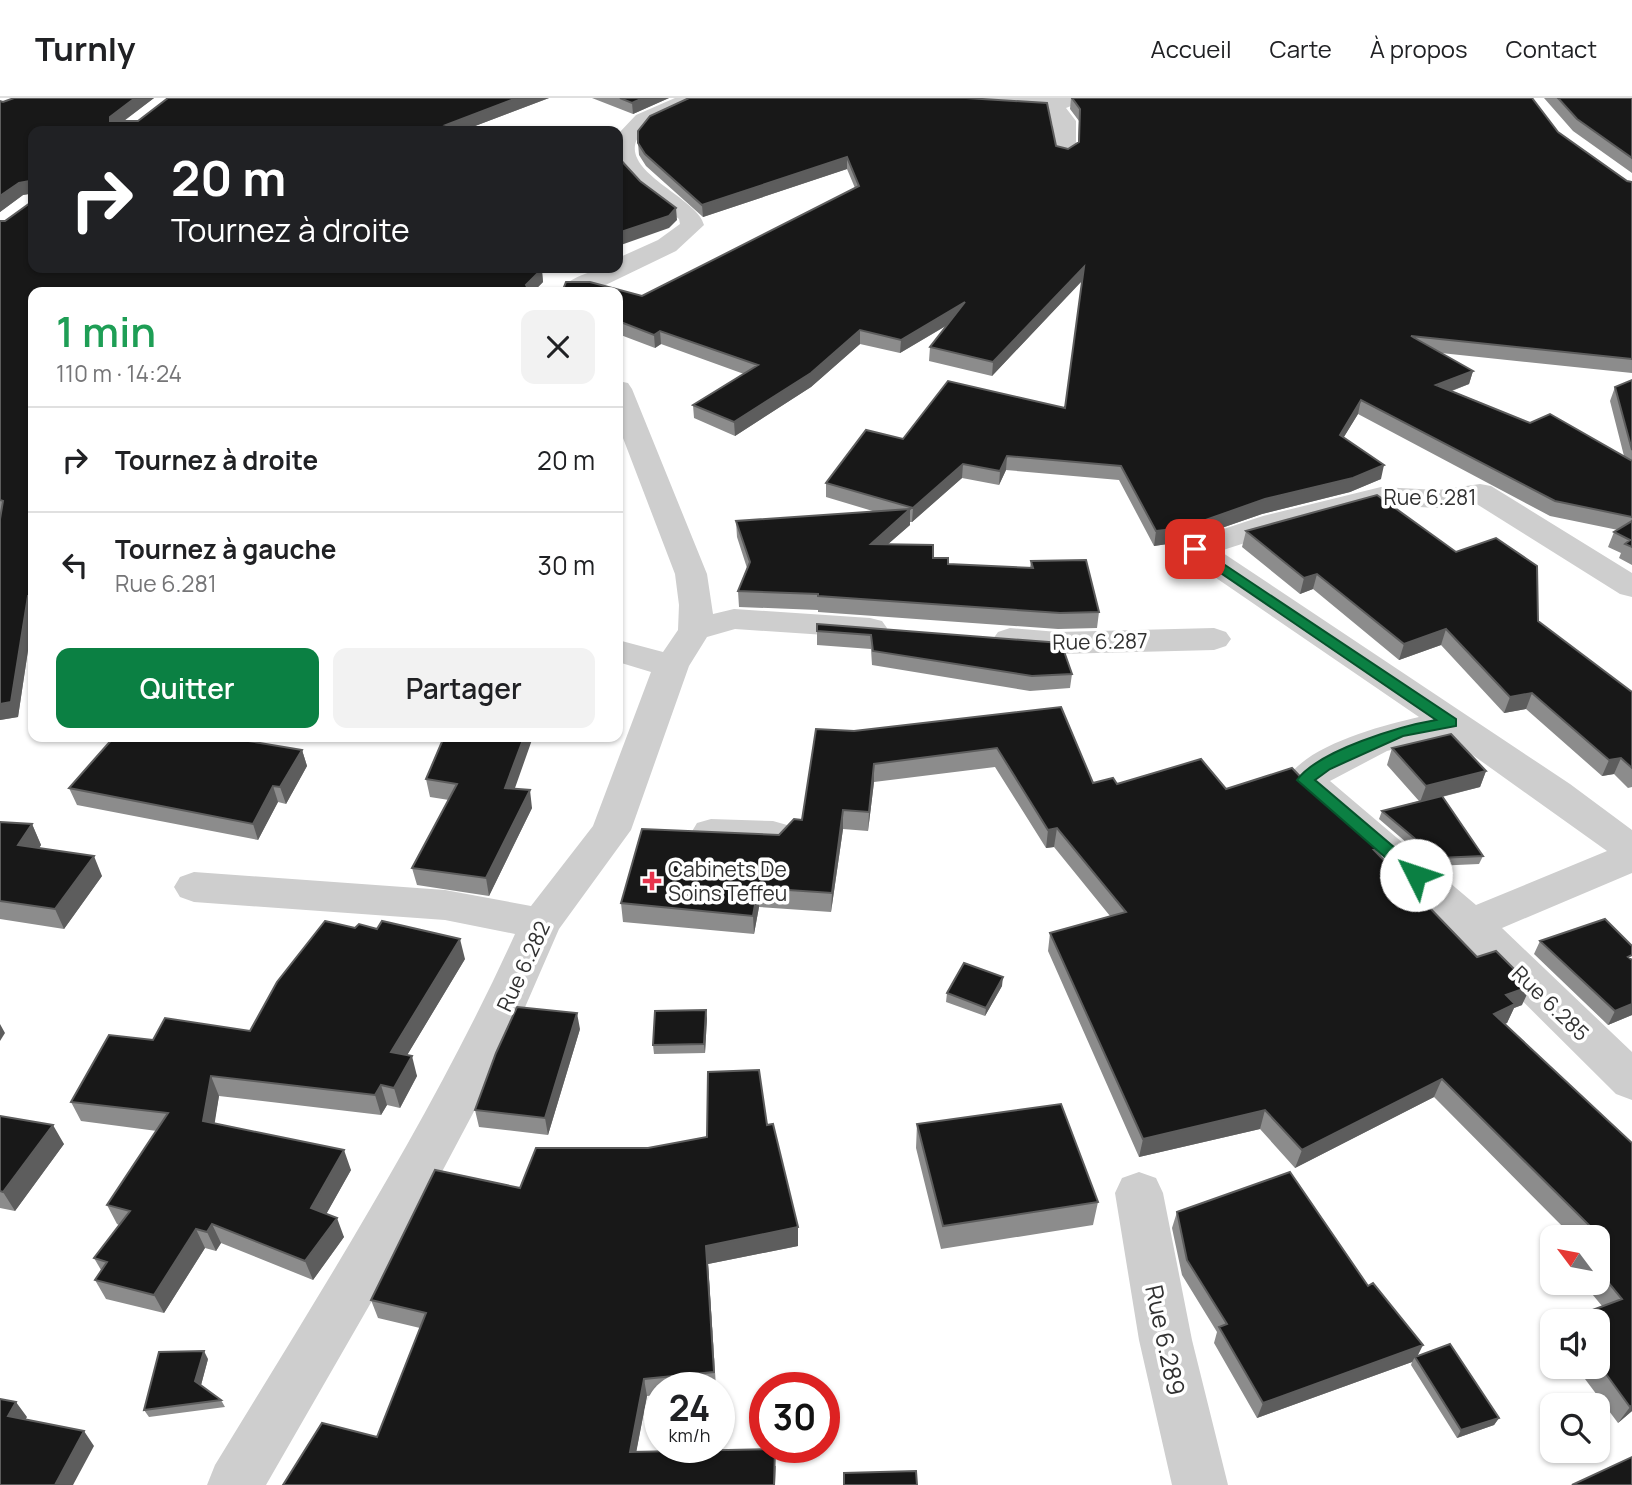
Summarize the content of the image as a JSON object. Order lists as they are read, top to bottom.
{
  "streets": {
    "street": [
      "Rue 6.281",
      "Rue 6.287",
      "Rue 6.282",
      "Rue 6.285",
      "Rue 6.289"
    ]
  },
  "crossings": [
    ["Rue 6.281", "Rue 6.285"]
  ],
  "places": {
    "health": ["Cabinets De Soins Teffeu"]
  },
  "north": "top left",
  "page": {
    "header": "Turnly",
    "nav": [
      "Accueil",
      "Carte",
      "À propos",
      "Contact"
    ],
    "turn": ["20 m", "Tournez à droite"],
    "heading": ["1 min", "110 m · 14:24"],
    "list": [
      {
        "name": "Tournez à droite",
        "value": "20 m"
      },
      {
        "name": "Tournez à gauche",
        "note": "Rue 6.281",
        "value": "30 m"
      }
    ],
    "buttons": ["Quitter", "Partager"],
    "speed": "24 km/h",
    "limit": "30"
  }
}
